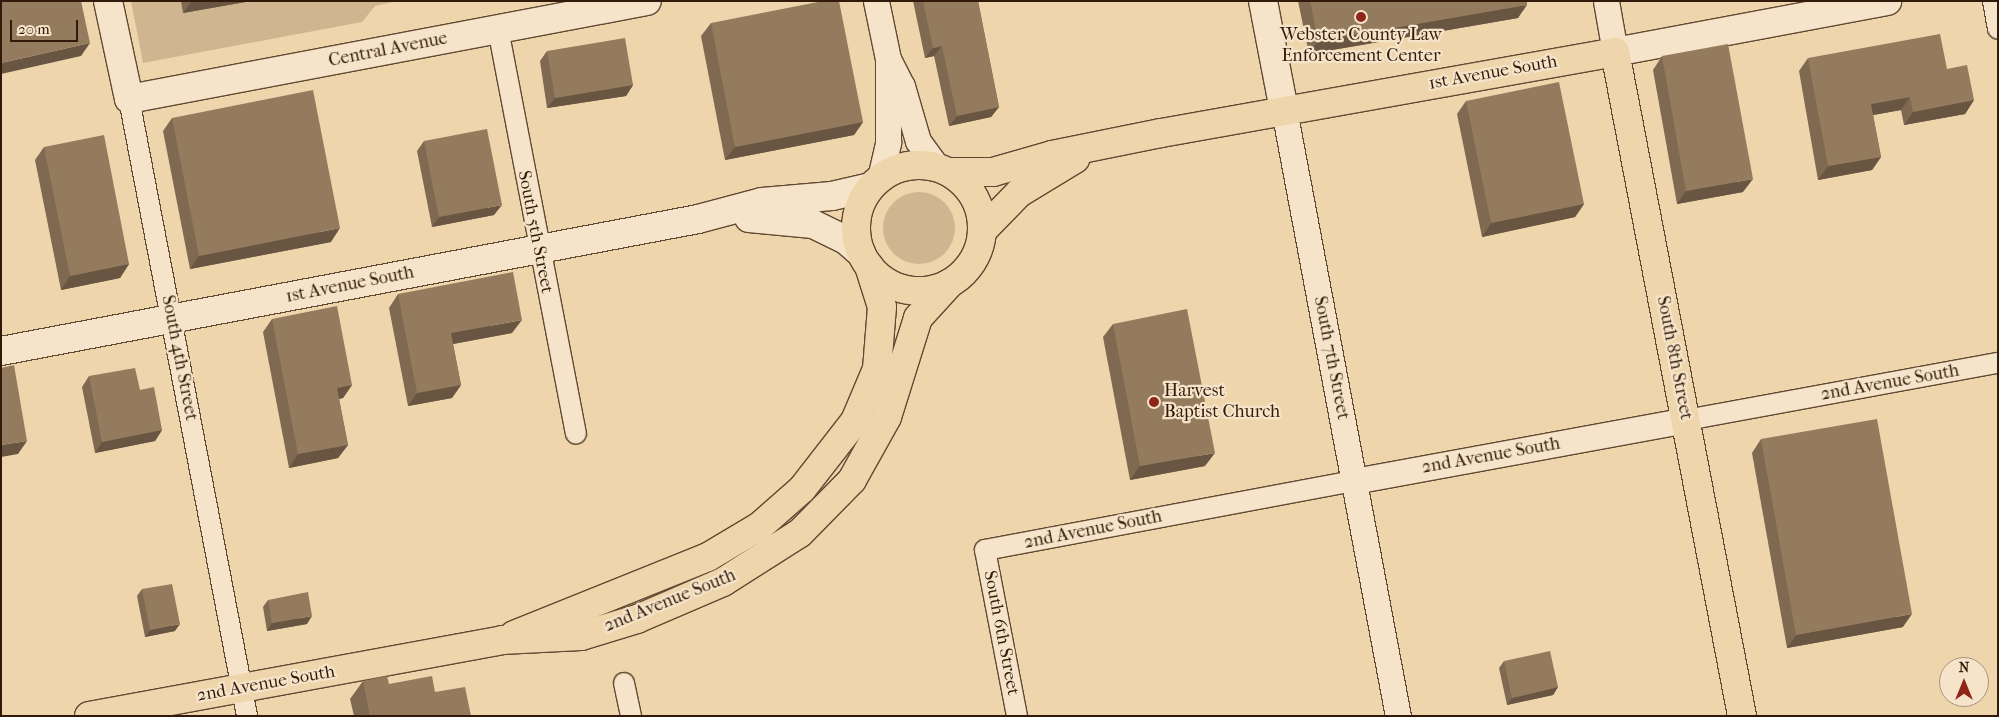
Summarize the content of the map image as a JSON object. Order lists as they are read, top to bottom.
{
  "streets": {
    "main road": [
      "Central Avenue",
      "1st Avenue South",
      "South 4th Street",
      "South 7th Street",
      "South 8th Street",
      "2nd Avenue South"
    ],
    "street": ["South 5th Street", "South 6th Street"]
  },
  "crossings": [
    ["Central Avenue", "South 5th Street"],
    ["Central Avenue", "South 4th Street"],
    ["1st Avenue South", "South 5th Street"],
    ["1st Avenue South", "South 4th Street"],
    ["1st Avenue South", "South 7th Street"],
    ["1st Avenue South", "South 8th Street"],
    ["1st Avenue South", "2nd Avenue South"],
    ["South 4th Street", "2nd Avenue South"],
    ["South 7th Street", "2nd Avenue South"],
    ["South 8th Street", "2nd Avenue South"],
    ["2nd Avenue South", "South 6th Street"]
  ],
  "places": ["Webster County Law Enforcement Center", "Harvest Baptist Church"],
  "scale_bar": "20 m",
  "north": "top"
}
